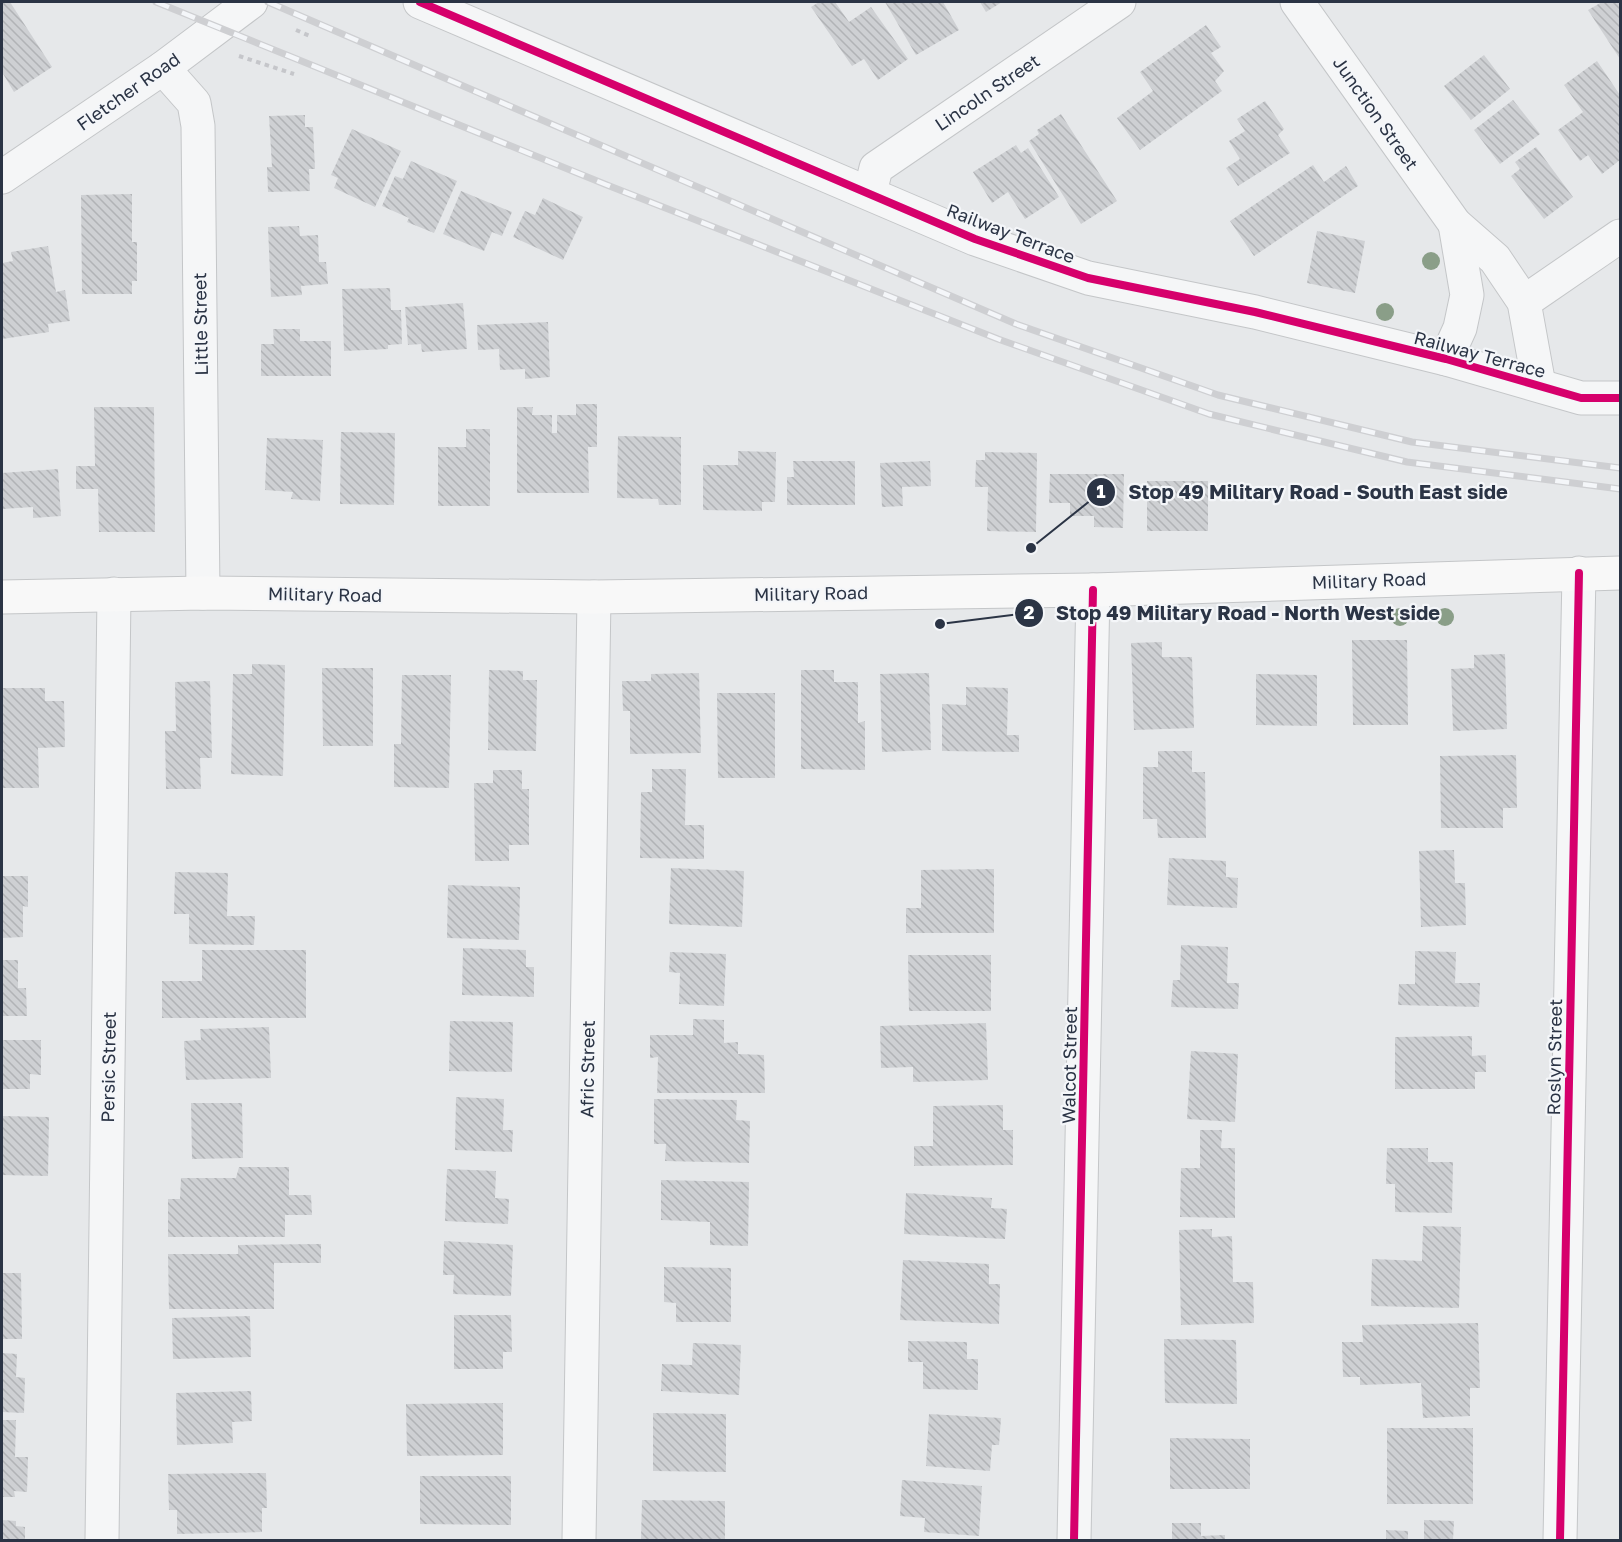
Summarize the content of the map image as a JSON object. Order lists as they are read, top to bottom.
{
  "streets": {
    "main road": ["Military Road"],
    "street": [
      "Fletcher Road",
      "Lincoln Street",
      "Junction Street",
      "Railway Terrace",
      "Little Street",
      "Roslyn Street",
      "Walcot Street",
      "Persic Street",
      "Afric Street"
    ]
  },
  "crossings": [
    ["Fletcher Road", "Little Street"],
    ["Lincoln Street", "Railway Terrace"],
    ["Junction Street", "Railway Terrace"],
    ["Little Street", "Military Road"],
    ["Military Road", "Roslyn Street"],
    ["Military Road", "Walcot Street"],
    ["Military Road", "Persic Street"],
    ["Military Road", "Afric Street"]
  ],
  "places": ["Stop 49 Military Road - South East side", "Stop 49 Military Road - North West side"]
}
